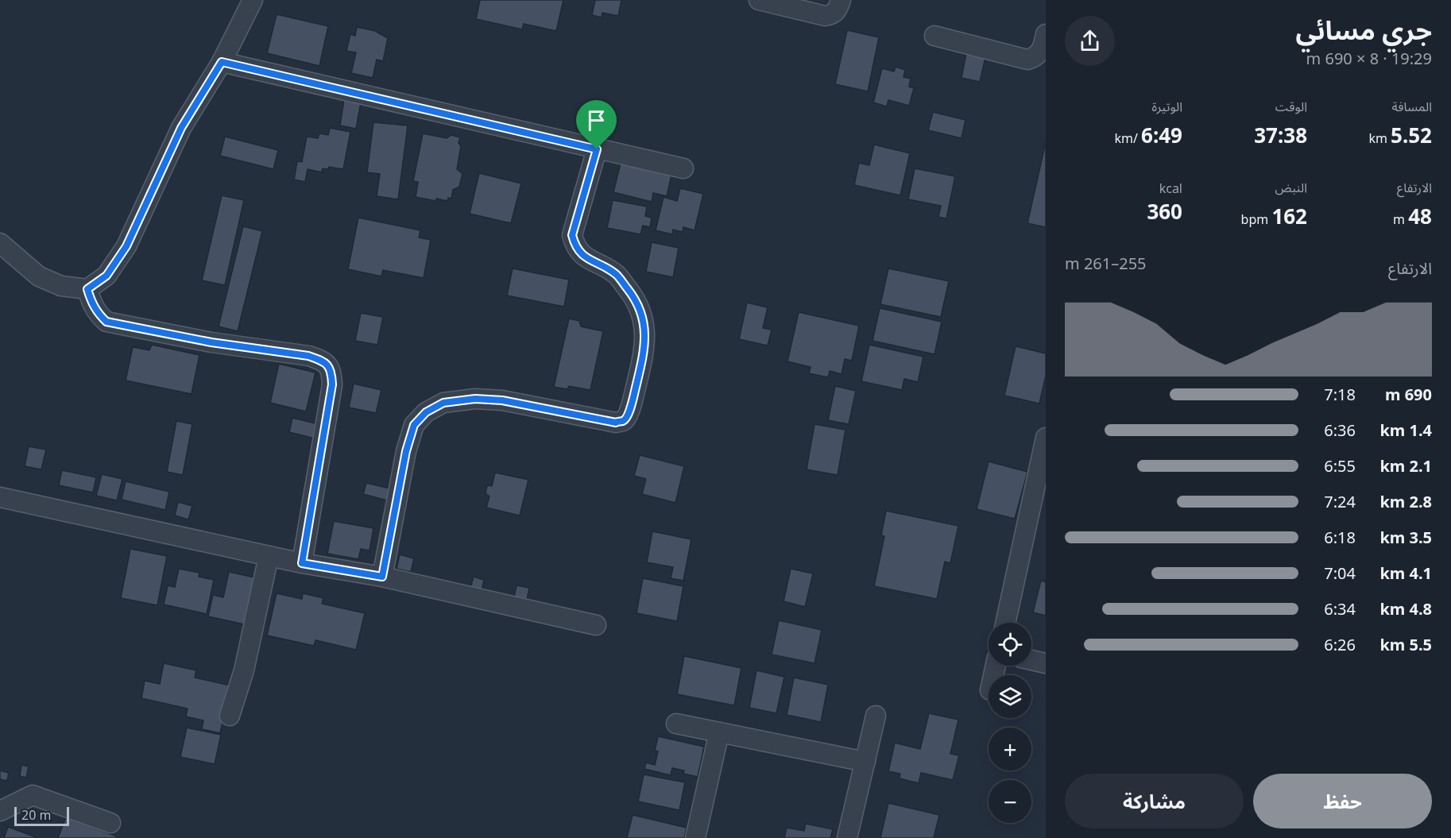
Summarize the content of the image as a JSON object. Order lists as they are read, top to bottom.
{
  "scale_bar": "20 m",
  "page": {
    "heading": ["جري مسائي", "19:29 · 8 × 690 m"],
    "stats": [
      ["المسافة", "5.52 km"],
      ["الوقت", "37:38"],
      ["الوتيرة", "6:49 /km"],
      ["الارتفاع", "48 m"],
      ["النبض", "162 bpm"],
      ["kcal", "360"]
    ],
    "chart": ["الارتفاع", "255–261 m"],
    "list": [
      {
        "name": "690 m",
        "note": "7:18"
      },
      {
        "name": "1.4 km",
        "note": "6:36"
      },
      {
        "name": "2.1 km",
        "note": "6:55"
      },
      {
        "name": "2.8 km",
        "note": "7:24"
      },
      {
        "name": "3.5 km",
        "note": "6:18"
      },
      {
        "name": "4.1 km",
        "note": "7:04"
      },
      {
        "name": "4.8 km",
        "note": "6:34"
      },
      {
        "name": "5.5 km",
        "note": "6:26"
      }
    ],
    "map_buttons": ["+", "−"],
    "buttons": ["حفظ", "مشاركة"],
    "scale": "20 m"
  }
}
